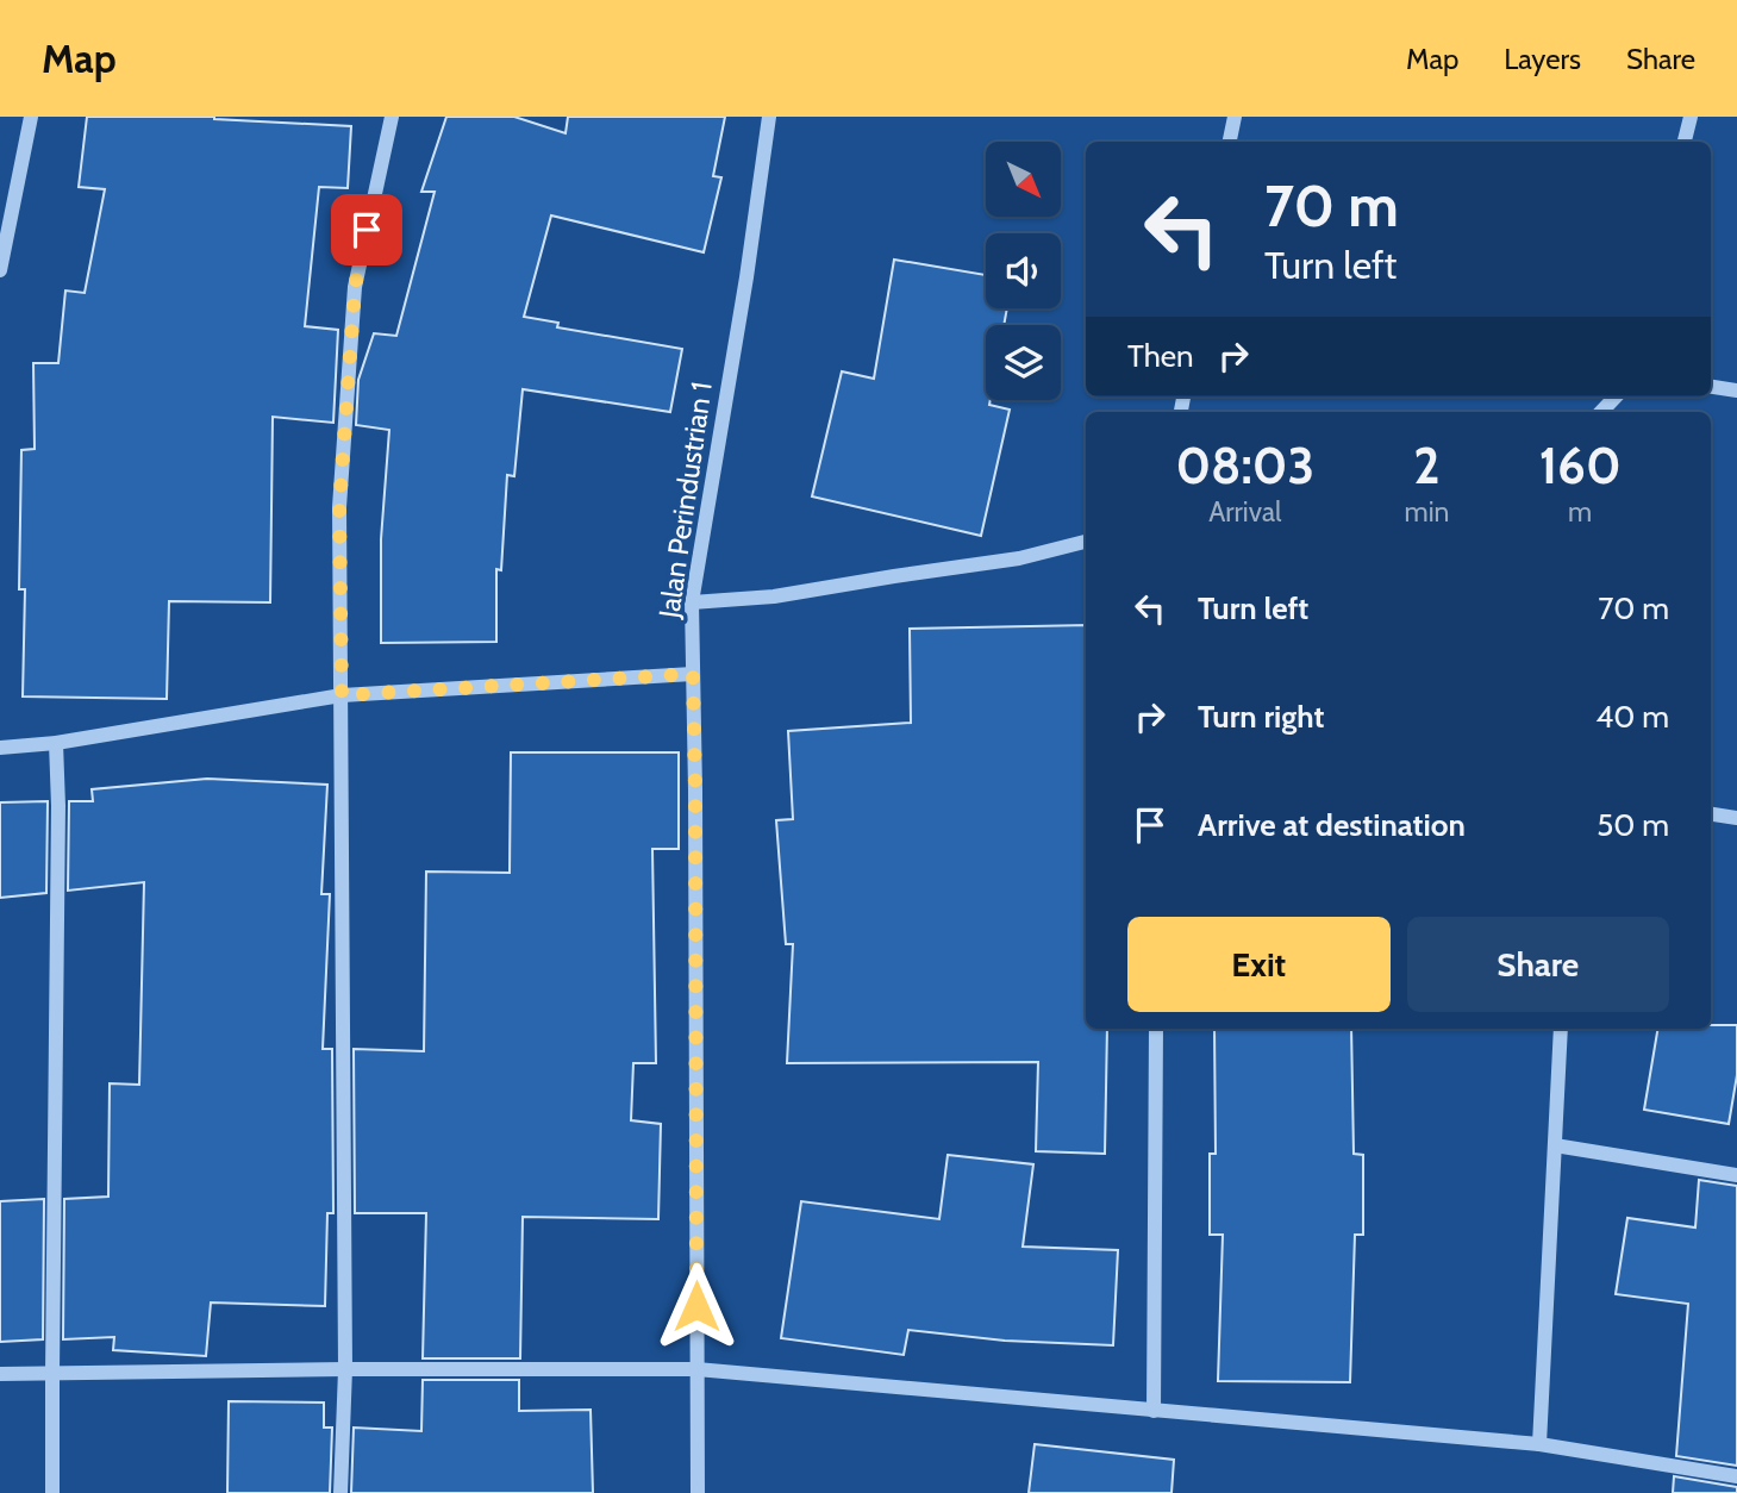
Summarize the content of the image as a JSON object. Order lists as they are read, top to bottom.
{
  "streets": {
    "street": ["Jalan Perindustrian 1"]
  },
  "north": "bottom right",
  "page": {
    "header": "Map",
    "nav": ["Map", "Layers", "Share"],
    "turn": ["70 m", "Turn left"],
    "then": "Then",
    "eta": [
      "08:03",
      "Arrival",
      "2",
      "min",
      "160",
      "m"
    ],
    "list": [
      {
        "name": "Turn left",
        "value": "70 m"
      },
      {
        "name": "Turn right",
        "value": "40 m"
      },
      {
        "name": "Arrive at destination",
        "value": "50 m"
      }
    ],
    "buttons": ["Exit", "Share"]
  }
}
